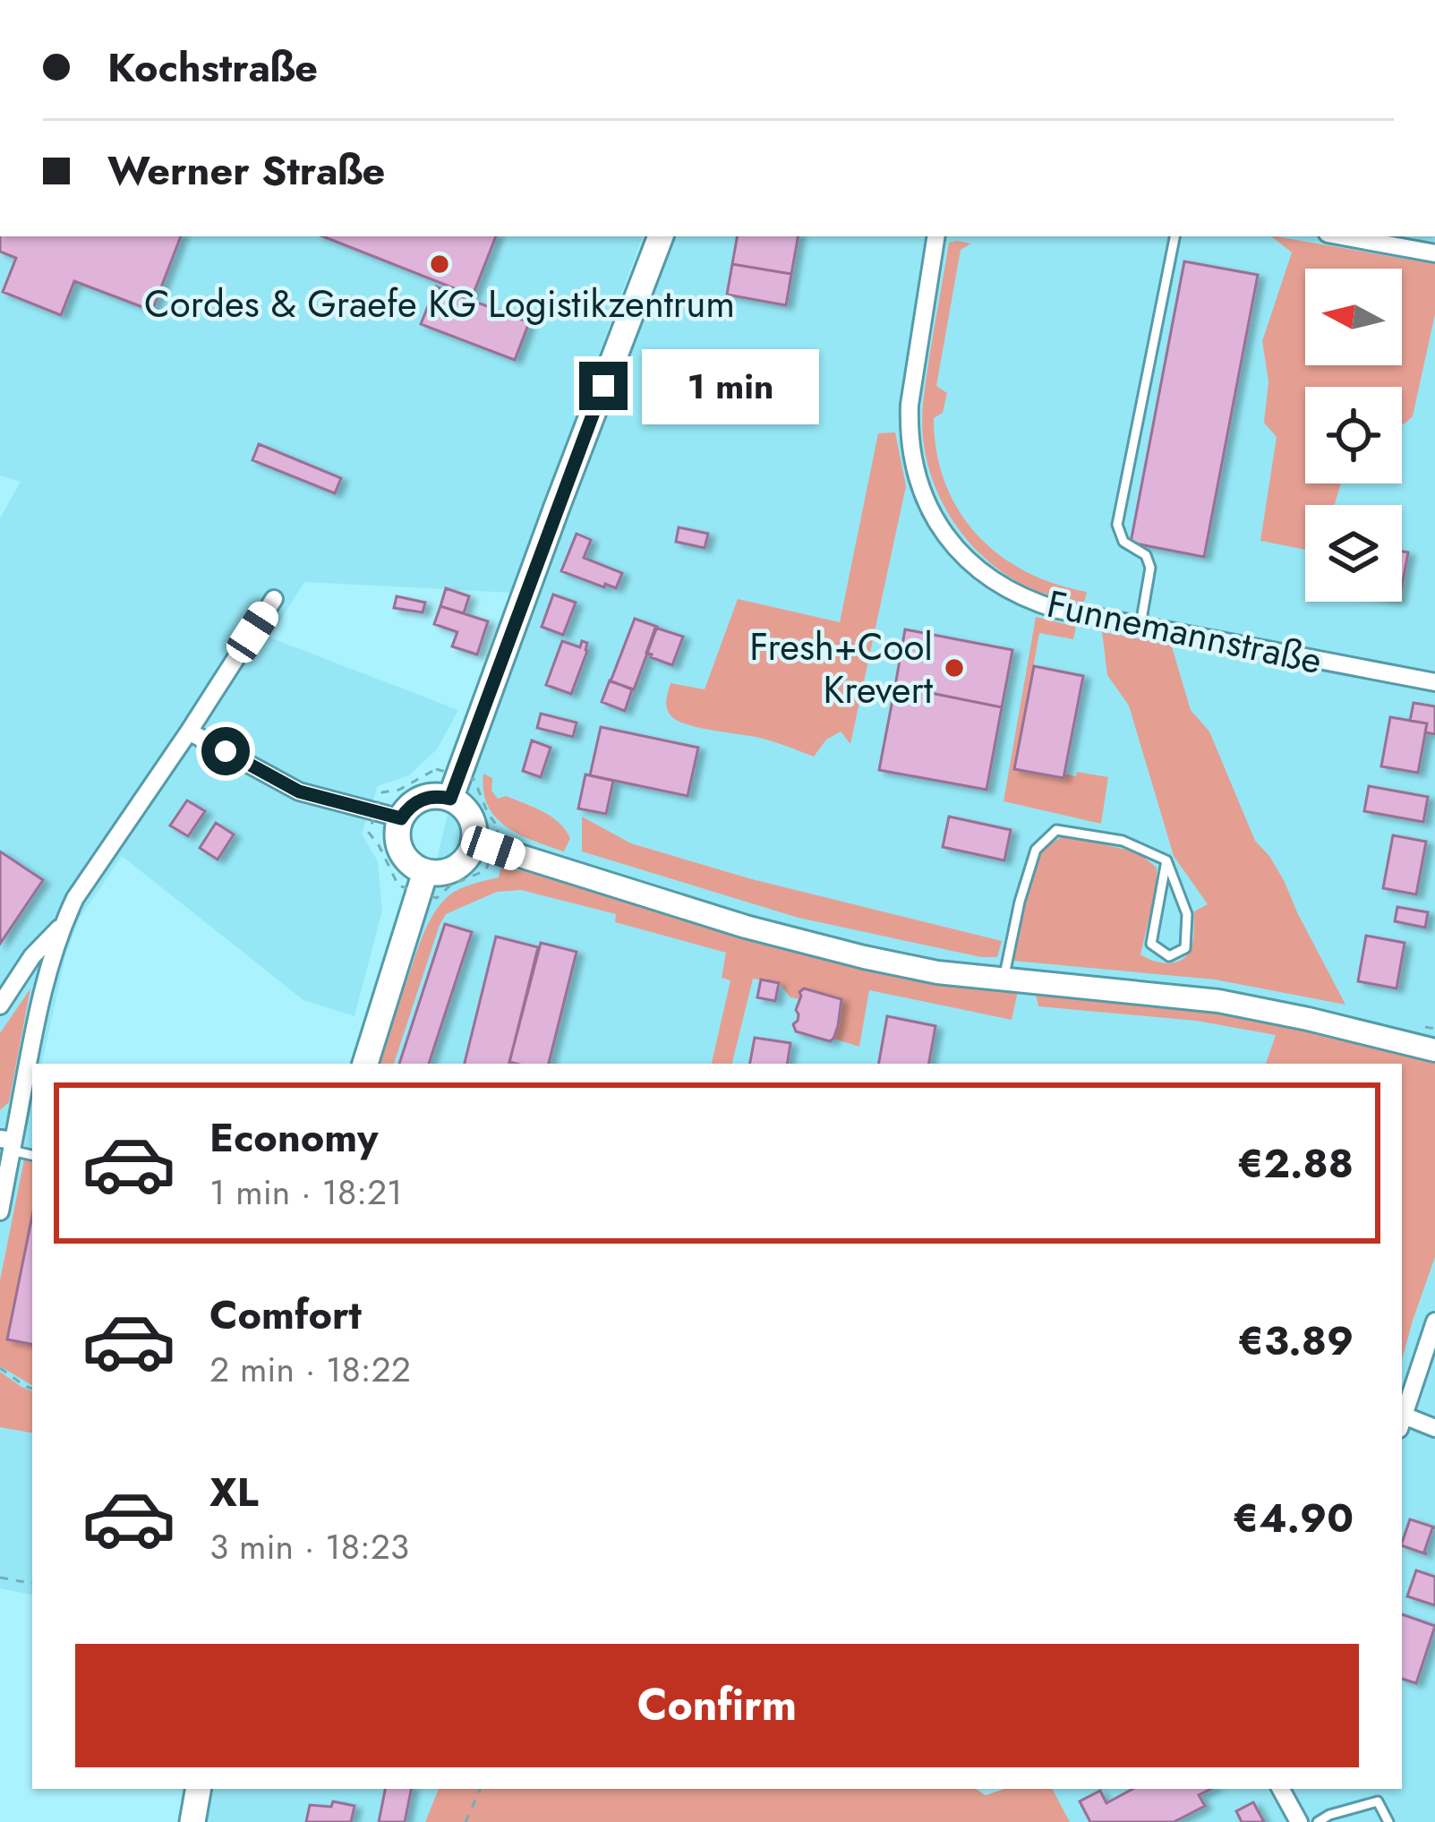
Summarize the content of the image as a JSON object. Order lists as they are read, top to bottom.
{
  "streets": {
    "street": ["Funnemannstraße"]
  },
  "places": ["Cordes & Graefe KG Logistikzentrum", "Fresh+Cool Krevert"],
  "north": "left",
  "page": {
    "banner": ["Kochstraße", "Werner Straße"],
    "bubble": "1 min",
    "list": [
      {
        "name": "Economy",
        "note": "1 min · 18:21",
        "value": "€2.88"
      },
      {
        "name": "Comfort",
        "note": "2 min · 18:22",
        "value": "€3.89"
      },
      {
        "name": "XL",
        "note": "3 min · 18:23",
        "value": "€4.90"
      }
    ],
    "buttons": "Confirm"
  }
}
